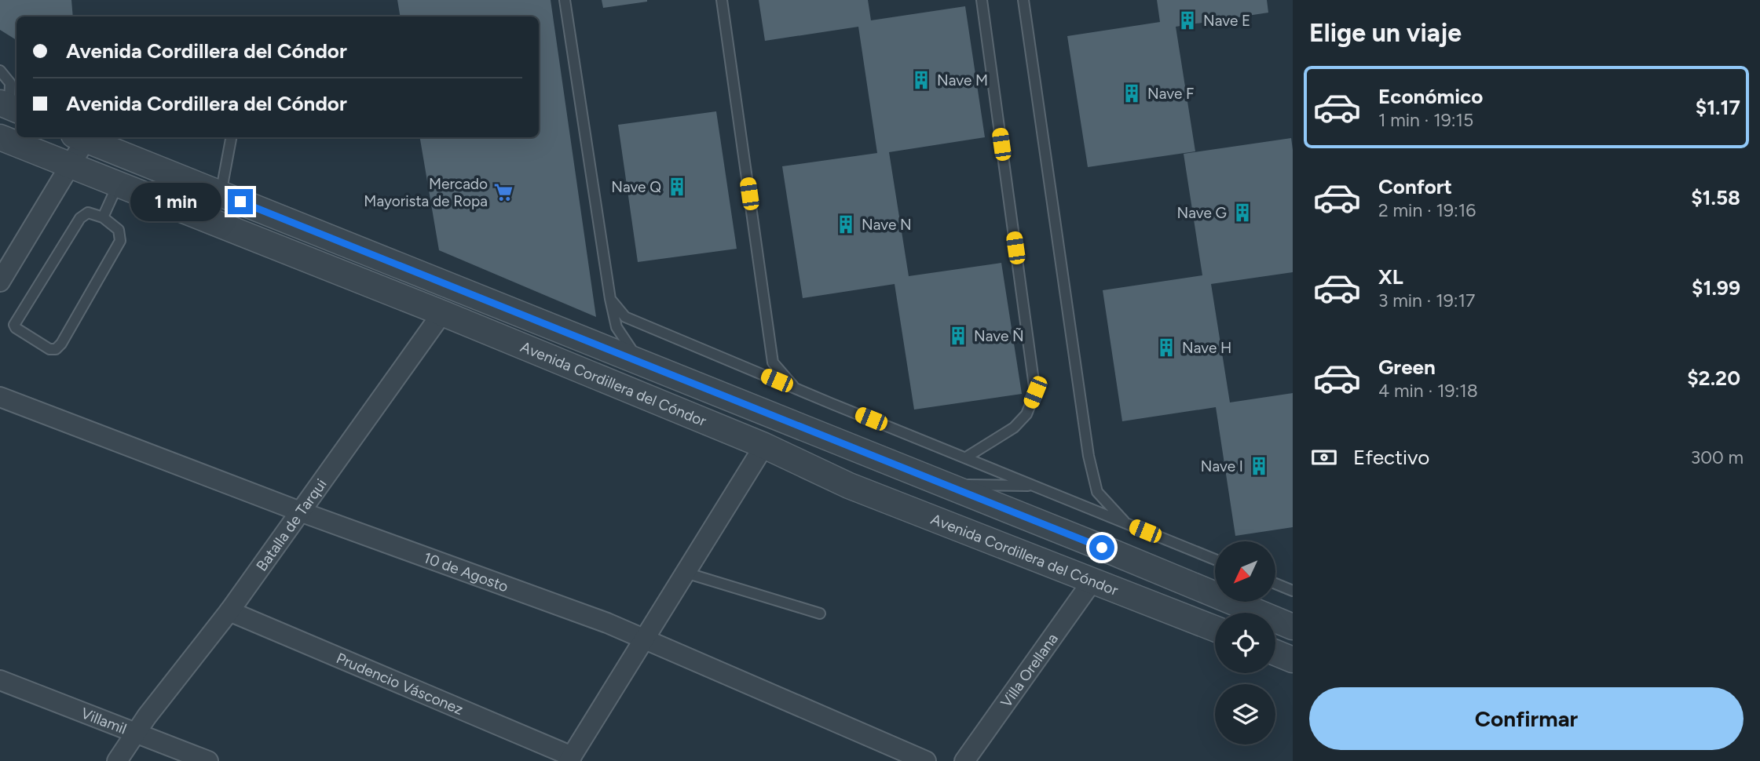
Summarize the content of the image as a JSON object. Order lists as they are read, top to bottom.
{
  "streets": {
    "street": [
      "Avenida Cordillera del Cóndor",
      "Batalla de Tarqui",
      "10 de Agosto",
      "Villa Orellana",
      "Prudencio Vásconez",
      "Villamil"
    ]
  },
  "crossings": [
    ["Avenida Cordillera del Cóndor", "Batalla de Tarqui"],
    ["Avenida Cordillera del Cóndor", "Villa Orellana"],
    ["Batalla de Tarqui", "10 de Agosto"],
    ["Batalla de Tarqui", "Prudencio Vásconez"],
    ["Batalla de Tarqui", "Villamil"]
  ],
  "places": {
    "building": [
      "Nave E",
      "Nave M",
      "Nave F",
      "Nave Q",
      "Nave G",
      "Nave N",
      "Nave Ñ",
      "Nave H",
      "Nave I"
    ],
    "supermarket": ["Mercado Mayorista de Ropa"]
  },
  "north": "bottom left",
  "page": {
    "heading": "Elige un viaje",
    "banner": ["Avenida Cordillera del Cóndor", "Avenida Cordillera del Cóndor"],
    "list": [
      {
        "name": "Económico",
        "note": "1 min · 19:15",
        "value": "$1.17"
      },
      {
        "name": "Confort",
        "note": "2 min · 19:16",
        "value": "$1.58"
      },
      {
        "name": "XL",
        "note": "3 min · 19:17",
        "value": "$1.99"
      },
      {
        "name": "Green",
        "note": "4 min · 19:18",
        "value": "$2.20"
      }
    ],
    "bubble": "1 min",
    "pay": ["Efectivo", "300 m"],
    "buttons": "Confirmar"
  }
}
